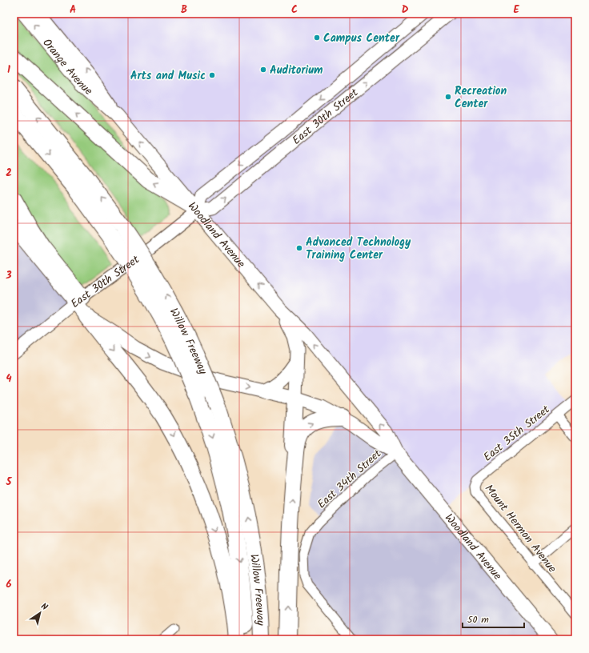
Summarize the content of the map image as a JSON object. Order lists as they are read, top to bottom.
{
  "streets": {
    "highway": ["Willow Freeway"],
    "main road": ["Orange Avenue", "East 30th Street", "Woodland Avenue"],
    "street": ["East 35th Street", "East 34th Street", "Mount Hermon Avenue"]
  },
  "crossings": [
    ["Orange Avenue", "Woodland Avenue"],
    ["East 30th Street", "Woodland Avenue"],
    ["Woodland Avenue", "East 34th Street"],
    ["East 35th Street", "Mount Hermon Avenue"]
  ],
  "one_way": ["Orange Avenue"],
  "places": [
    "Campus Center",
    "Auditorium",
    "Arts and Music",
    "Recreation Center",
    "Advanced Technology Training Center"
  ],
  "scale_bar": "50 m",
  "north": "top right",
  "grid": {
    "columns": [
      "A",
      "B",
      "C",
      "D",
      "E"
    ],
    "rows": [
      "1",
      "2",
      "3",
      "4",
      "5",
      "6"
    ]
  }
}
